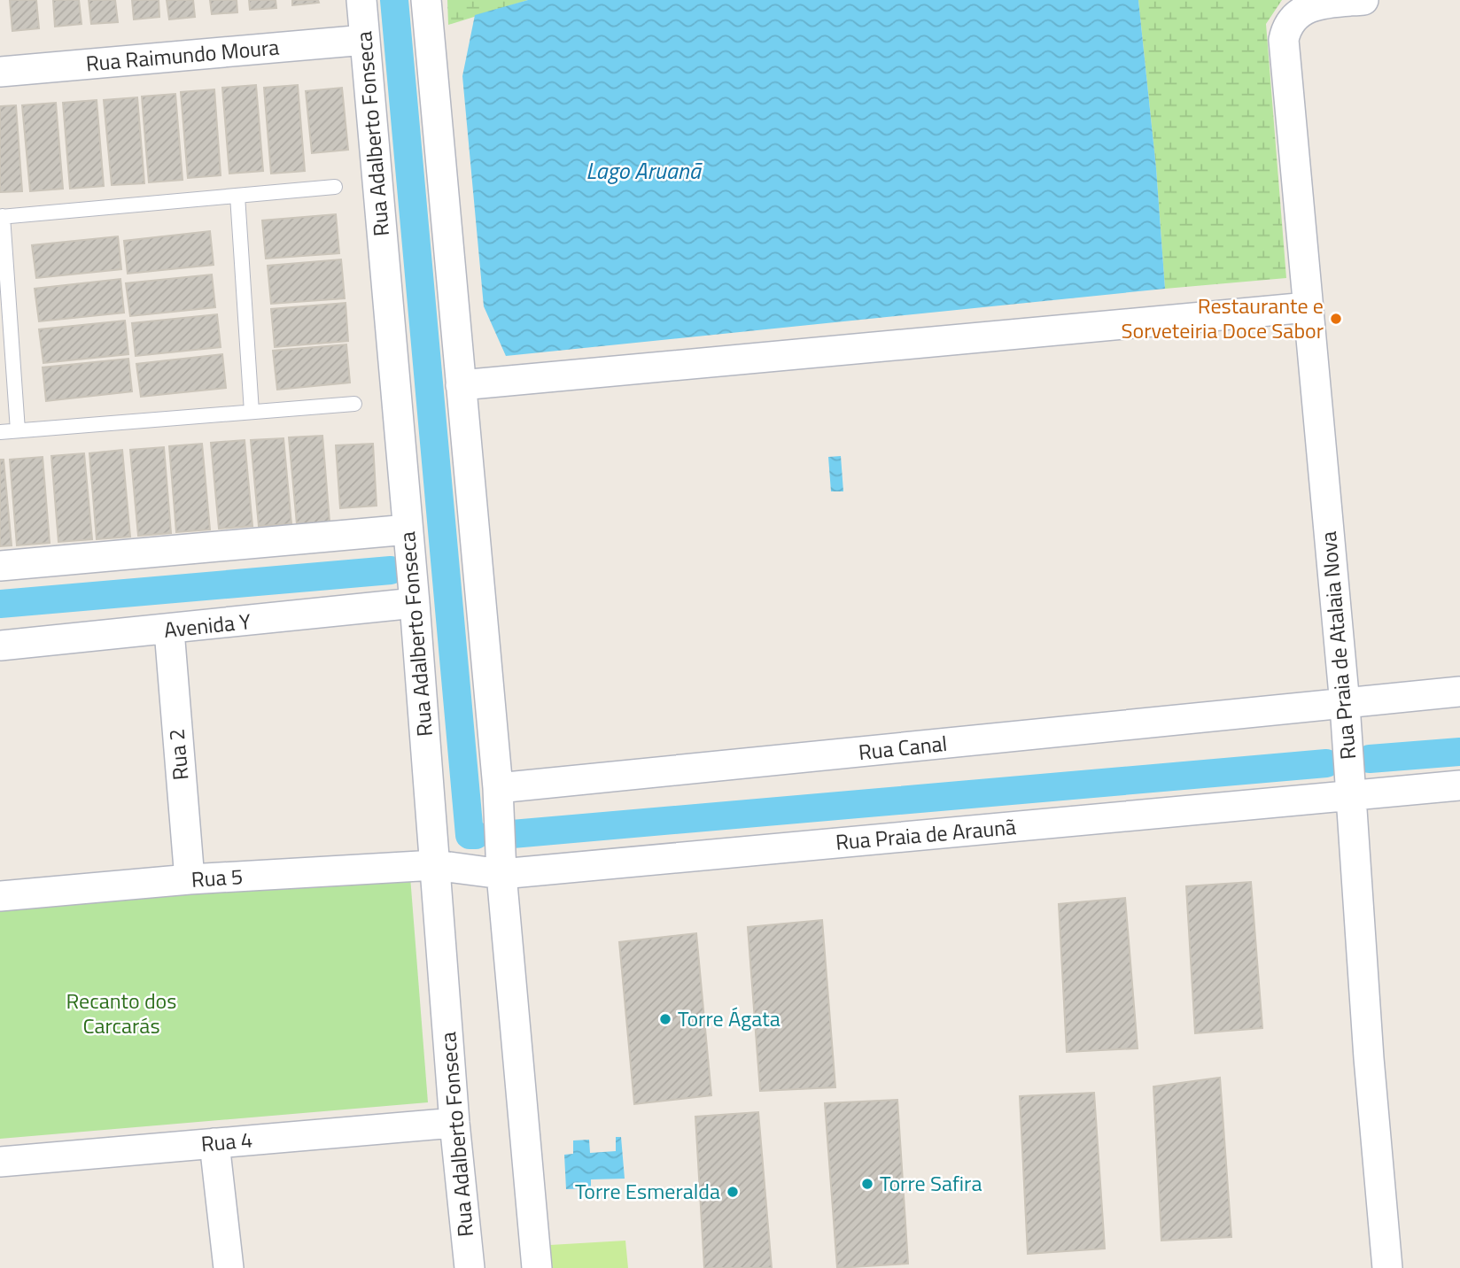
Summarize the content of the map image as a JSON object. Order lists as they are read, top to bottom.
{
  "streets": {
    "street": [
      "Rua Raimundo Moura",
      "Rua Adalberto Fonseca",
      "Avenida Y",
      "Rua Praia de Atalaia Nova",
      "Rua Canal",
      "Rua 2",
      "Rua Praia de Araunã",
      "Rua 5",
      "Rua 4"
    ]
  },
  "crossings": [
    ["Rua Raimundo Moura", "Rua Adalberto Fonseca"],
    ["Rua Adalberto Fonseca", "Avenida Y"],
    ["Rua Adalberto Fonseca", "Rua 5"],
    ["Rua Adalberto Fonseca", "Rua 4"],
    ["Avenida Y", "Rua 2"],
    ["Rua Praia de Atalaia Nova", "Rua Canal"],
    ["Rua Praia de Atalaia Nova", "Rua Praia de Araunã"],
    ["Rua 2", "Rua 5"]
  ],
  "water": ["Lago Aruanã"],
  "parks": ["Recanto dos Carcarás"],
  "places": [
    "Restaurante e Sorveteiria Doce Sabor",
    "Torre Ágata",
    "Torre Safira",
    "Torre Esmeralda"
  ]
}
